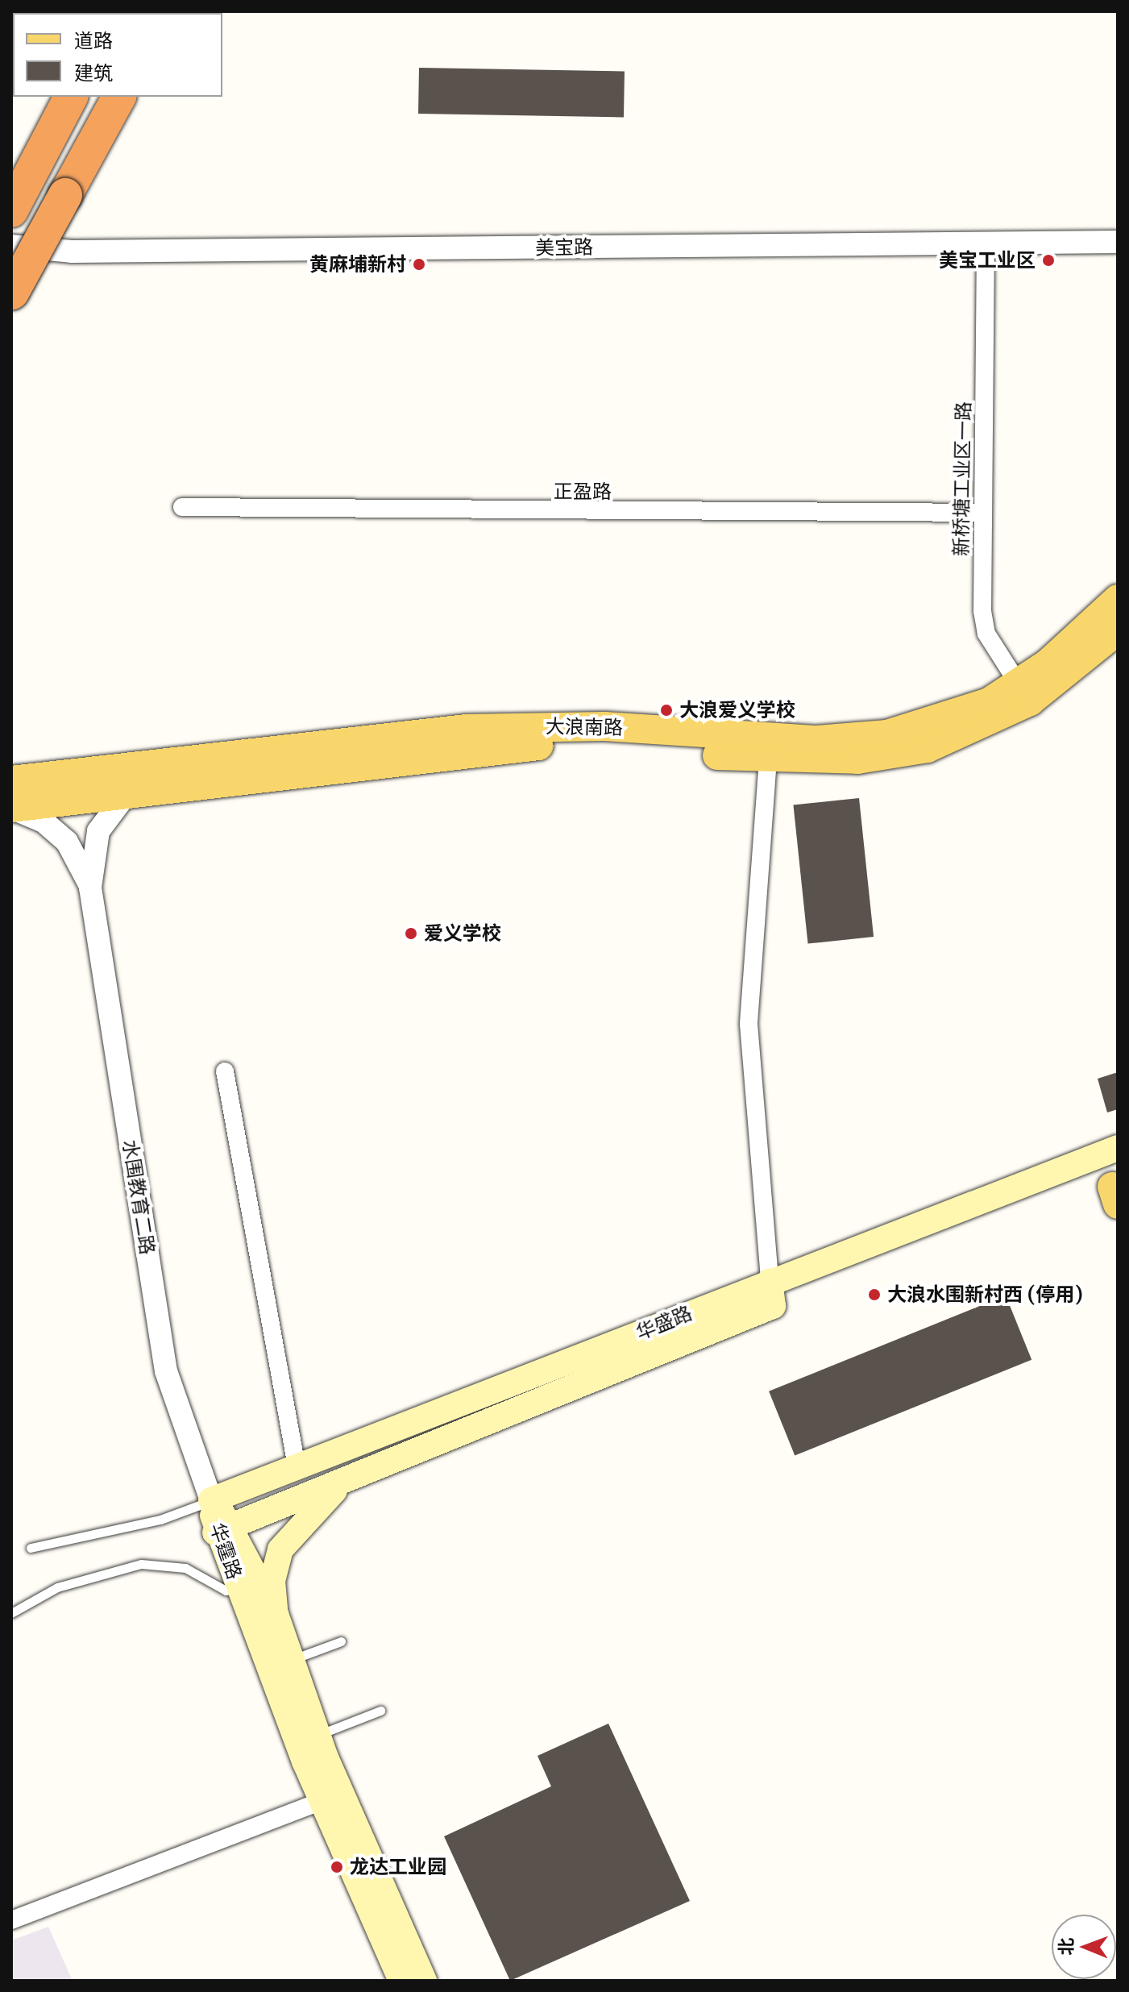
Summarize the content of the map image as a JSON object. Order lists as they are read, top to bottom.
{
  "streets": {
    "main road": ["大浪南路", "华盛路", "华霆路"],
    "street": [
      "美宝路",
      "新桥塘工业区一路",
      "正盈路",
      "水围教育二路"
    ]
  },
  "crossings": [
    ["美宝路", "新桥塘工业区一路"],
    ["新桥塘工业区一路", "正盈路"],
    ["新桥塘工业区一路", "大浪南路"],
    ["水围教育二路", "华盛路"],
    ["水围教育二路", "华霆路"],
    ["华盛路", "华霆路"]
  ],
  "places": [
    "美宝工业区",
    "黄麻埔新村",
    "大浪爱义学校",
    "爱义学校",
    "大浪水围新村西 (停用)",
    "龙达工业园"
  ],
  "legend": ["道路", "建筑"],
  "north": "left"
}
